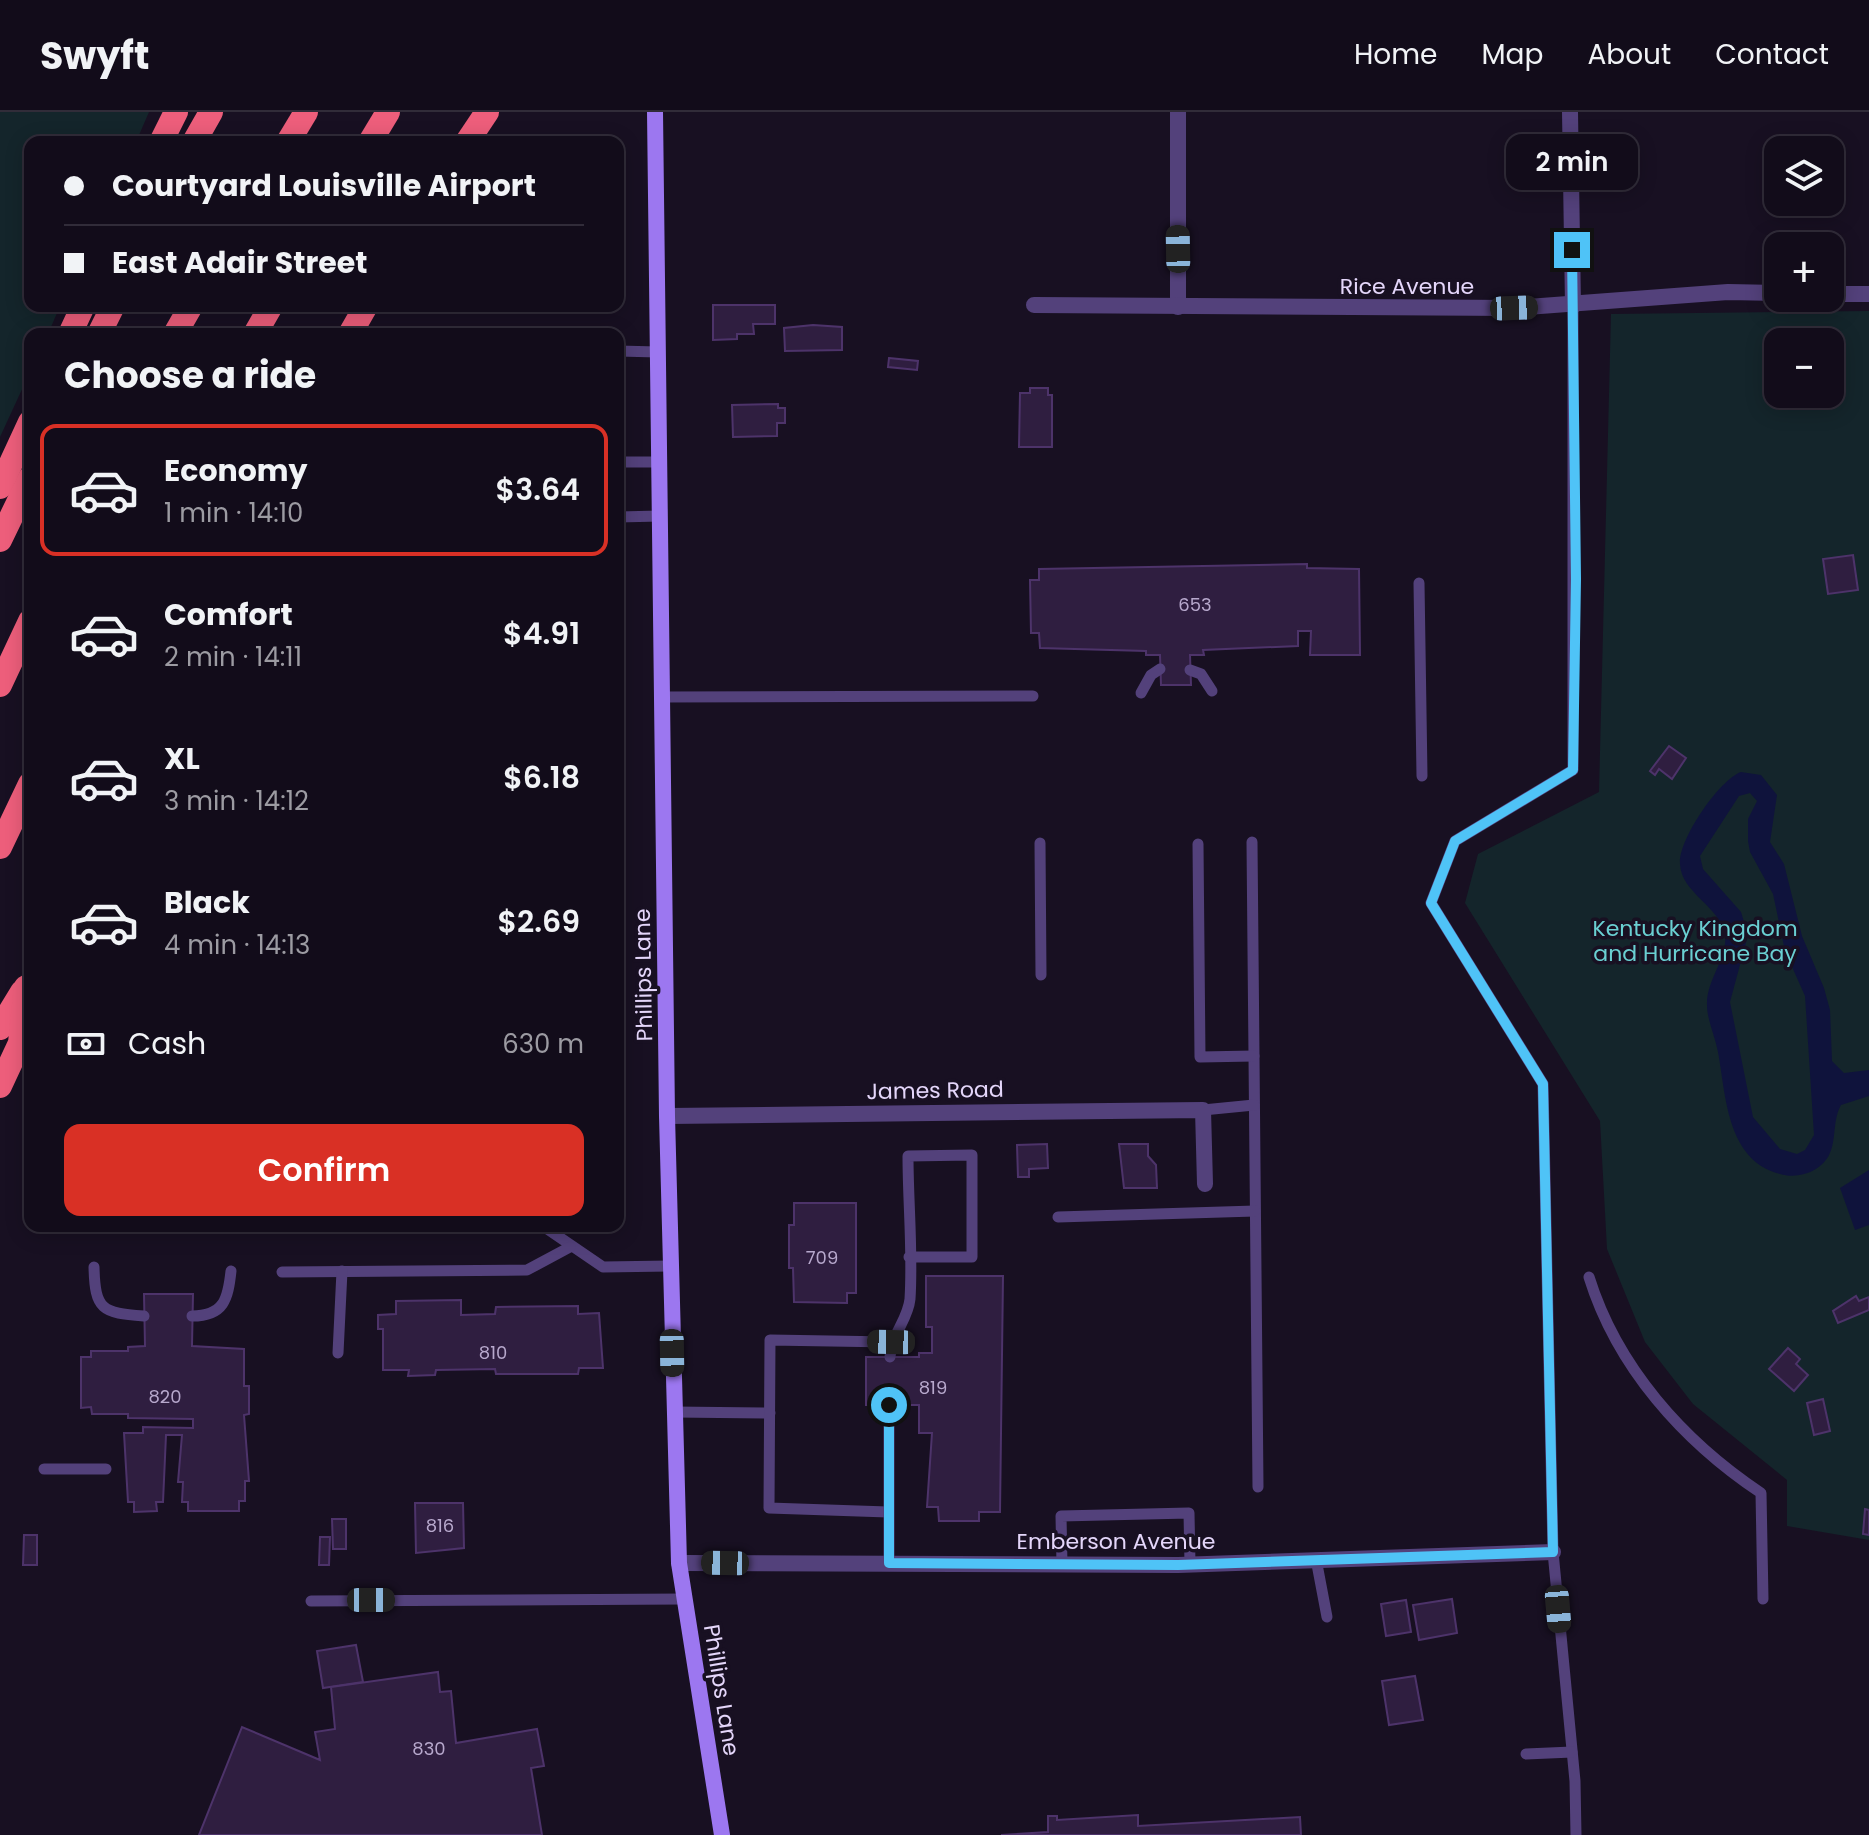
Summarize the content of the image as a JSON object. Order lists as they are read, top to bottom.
{
  "streets": {
    "main road": ["Phillips Lane"],
    "street": ["Rice Avenue", "James Road", "Emberson Avenue"]
  },
  "crossings": [
    ["Phillips Lane", "James Road"],
    ["Phillips Lane", "Emberson Avenue"]
  ],
  "parks": ["Kentucky Kingdom and Hurricane Bay"],
  "house_numbers": [
    "653",
    "709",
    "810",
    "819",
    "820",
    "816",
    "830"
  ],
  "page": {
    "header": "Swyft",
    "nav": [
      "Home",
      "Map",
      "About",
      "Contact"
    ],
    "bubble": "2 min",
    "map_buttons": ["+", "−"],
    "banner": ["Courtyard Louisville Airport", "East Adair Street"],
    "heading": "Choose a ride",
    "list": [
      {
        "name": "Economy",
        "note": "1 min · 14:10",
        "value": "$3.64"
      },
      {
        "name": "Comfort",
        "note": "2 min · 14:11",
        "value": "$4.91"
      },
      {
        "name": "XL",
        "note": "3 min · 14:12",
        "value": "$6.18"
      },
      {
        "name": "Black",
        "note": "4 min · 14:13",
        "value": "$2.69"
      }
    ],
    "pay": ["Cash", "630 m"],
    "buttons": "Confirm"
  }
}
